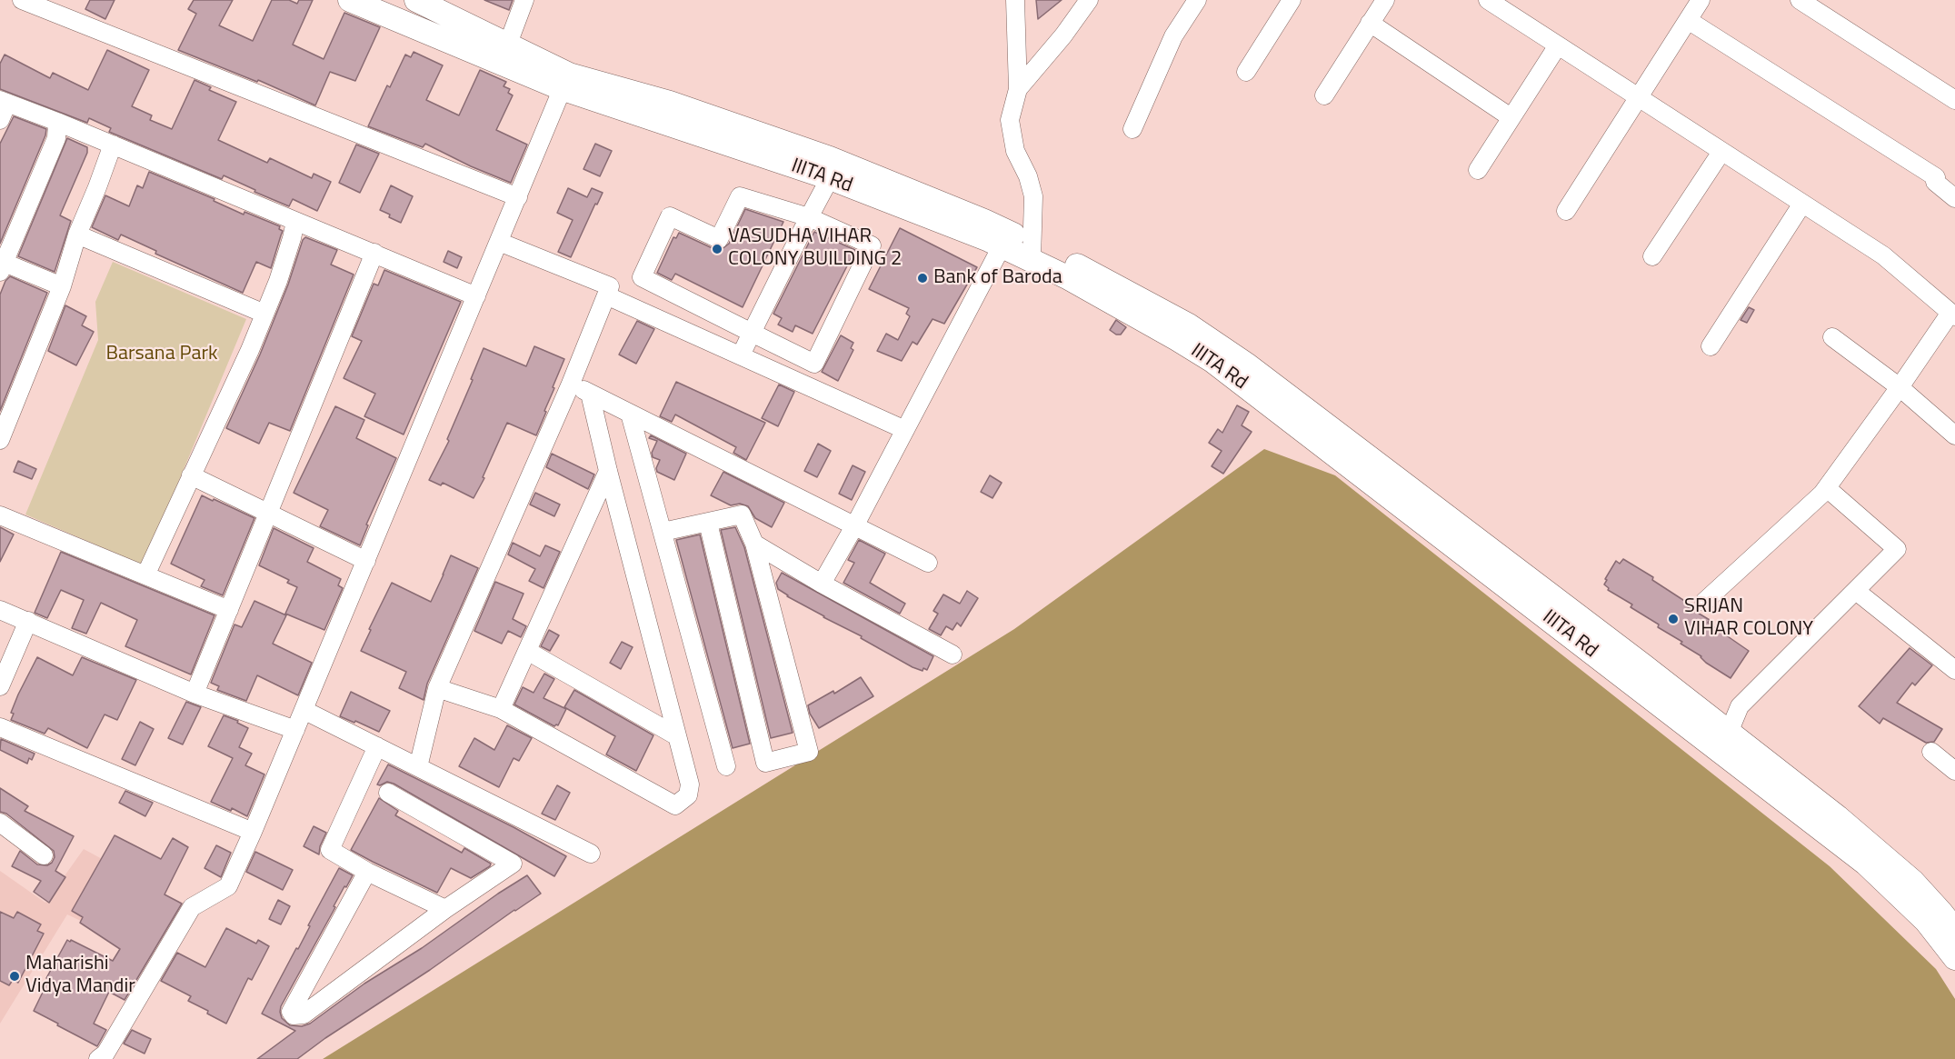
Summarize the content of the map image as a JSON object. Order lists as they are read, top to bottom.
{
  "streets": {
    "main road": ["IIITA Rd"]
  },
  "parks": ["Barsana Park"],
  "places": [
    "VASUDHA VIHAR COLONY BUILDING 2",
    "Bank of Baroda",
    "SRIJAN VIHAR COLONY",
    "Maharishi Vidya Mandir"
  ]
}
